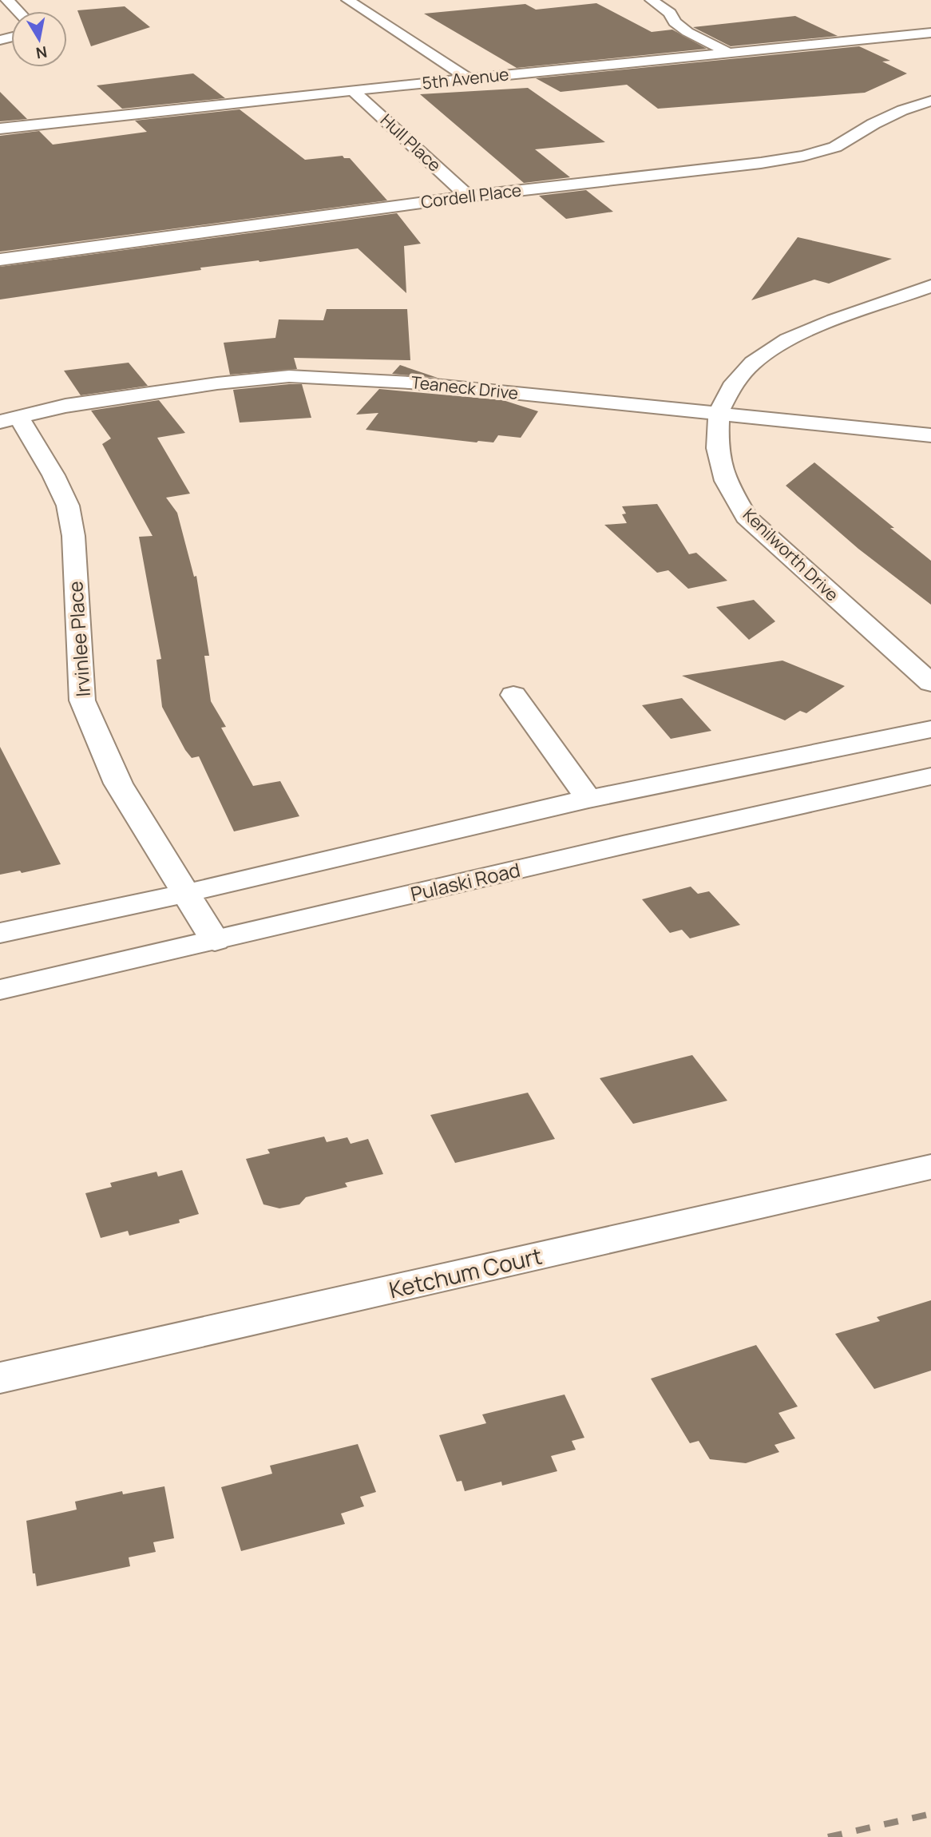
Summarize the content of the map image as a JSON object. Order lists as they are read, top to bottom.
{
  "streets": {
    "street": [
      "5th Avenue",
      "Hull Place",
      "Cordell Place",
      "Teaneck Drive",
      "Kenilworth Drive",
      "Irvinlee Place",
      "Pulaski Road",
      "Ketchum Court"
    ]
  },
  "crossings": [
    ["5th Avenue", "Hull Place"],
    ["Hull Place", "Cordell Place"],
    ["Teaneck Drive", "Kenilworth Drive"],
    ["Teaneck Drive", "Irvinlee Place"],
    ["Irvinlee Place", "Pulaski Road"]
  ],
  "north": "bottom"
}
